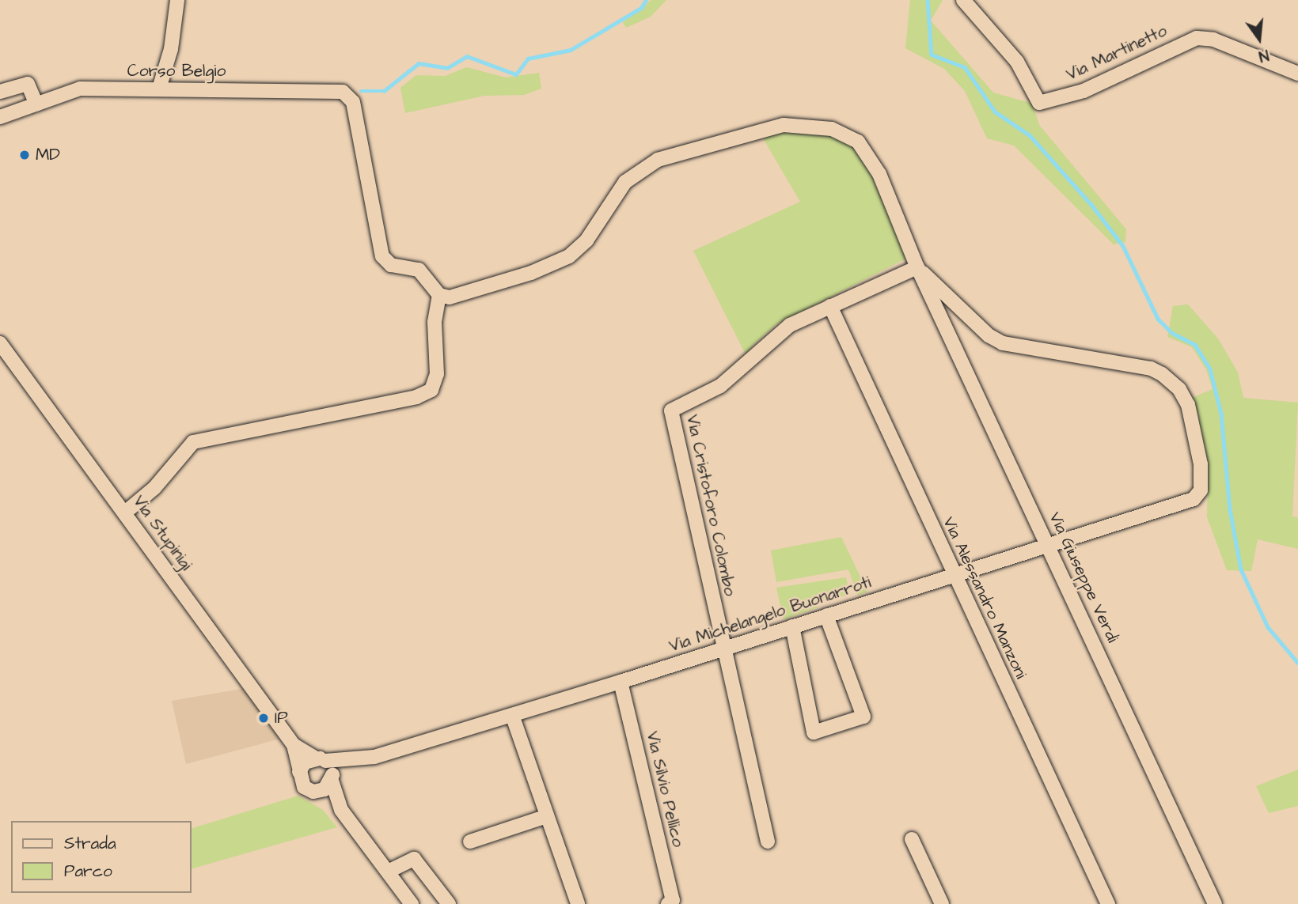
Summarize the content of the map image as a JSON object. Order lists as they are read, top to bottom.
{
  "streets": {
    "street": [
      "Via Martinetto",
      "Corso Belgio",
      "Via Cristoforo Colombo",
      "Via Stupinigi",
      "Via Giuseppe Verdi",
      "Via Alessandro Manzoni",
      "Via Michelangelo Buonarroti",
      "Via Silvio Pellico"
    ]
  },
  "crossings": [
    ["Via Cristoforo Colombo", "Via Giuseppe Verdi"],
    ["Via Cristoforo Colombo", "Via Alessandro Manzoni"],
    ["Via Cristoforo Colombo", "Via Michelangelo Buonarroti"],
    ["Via Stupinigi", "Via Michelangelo Buonarroti"],
    ["Via Giuseppe Verdi", "Via Michelangelo Buonarroti"],
    ["Via Alessandro Manzoni", "Via Michelangelo Buonarroti"],
    ["Via Michelangelo Buonarroti", "Via Silvio Pellico"]
  ],
  "places": ["MD", "IP"],
  "legend": ["Strada", "Parco"],
  "north": "bottom"
}
